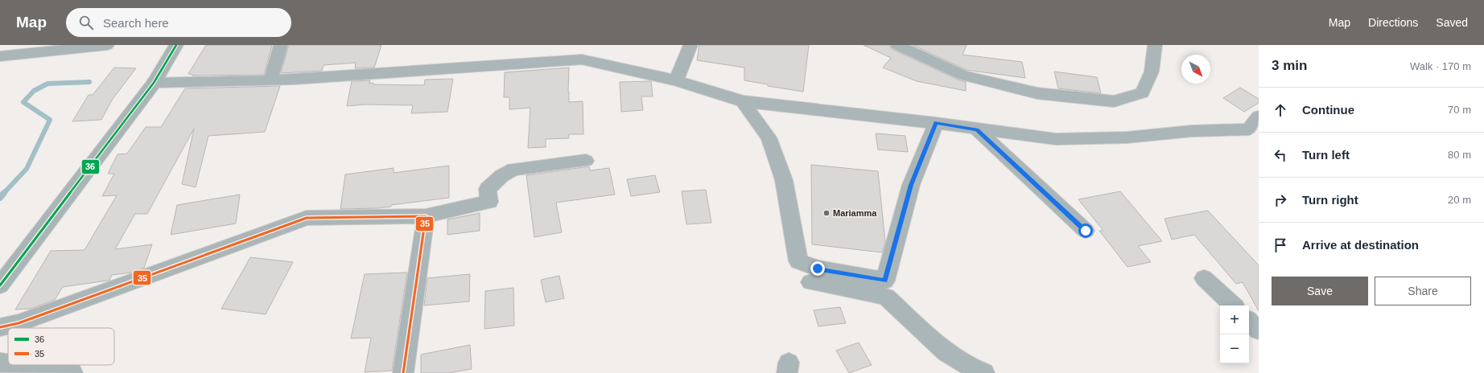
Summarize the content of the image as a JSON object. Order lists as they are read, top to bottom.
{
  "places": ["Mariamma"],
  "lines": ["transit line 36", "transit line 35"],
  "legend": ["36", "35"],
  "north": "bottom right",
  "page": {
    "header": "Map",
    "search": "Search here",
    "nav": ["Map", "Directions", "Saved"],
    "heading": ["3 min", "Walk · 170 m"],
    "list": [
      ["Continue", "70 m"],
      ["Turn left", "80 m"],
      ["Turn right", "20 m"],
      "Arrive at destination"
    ],
    "buttons": ["Save", "Share"],
    "map_buttons": ["+", "−"]
  }
}
